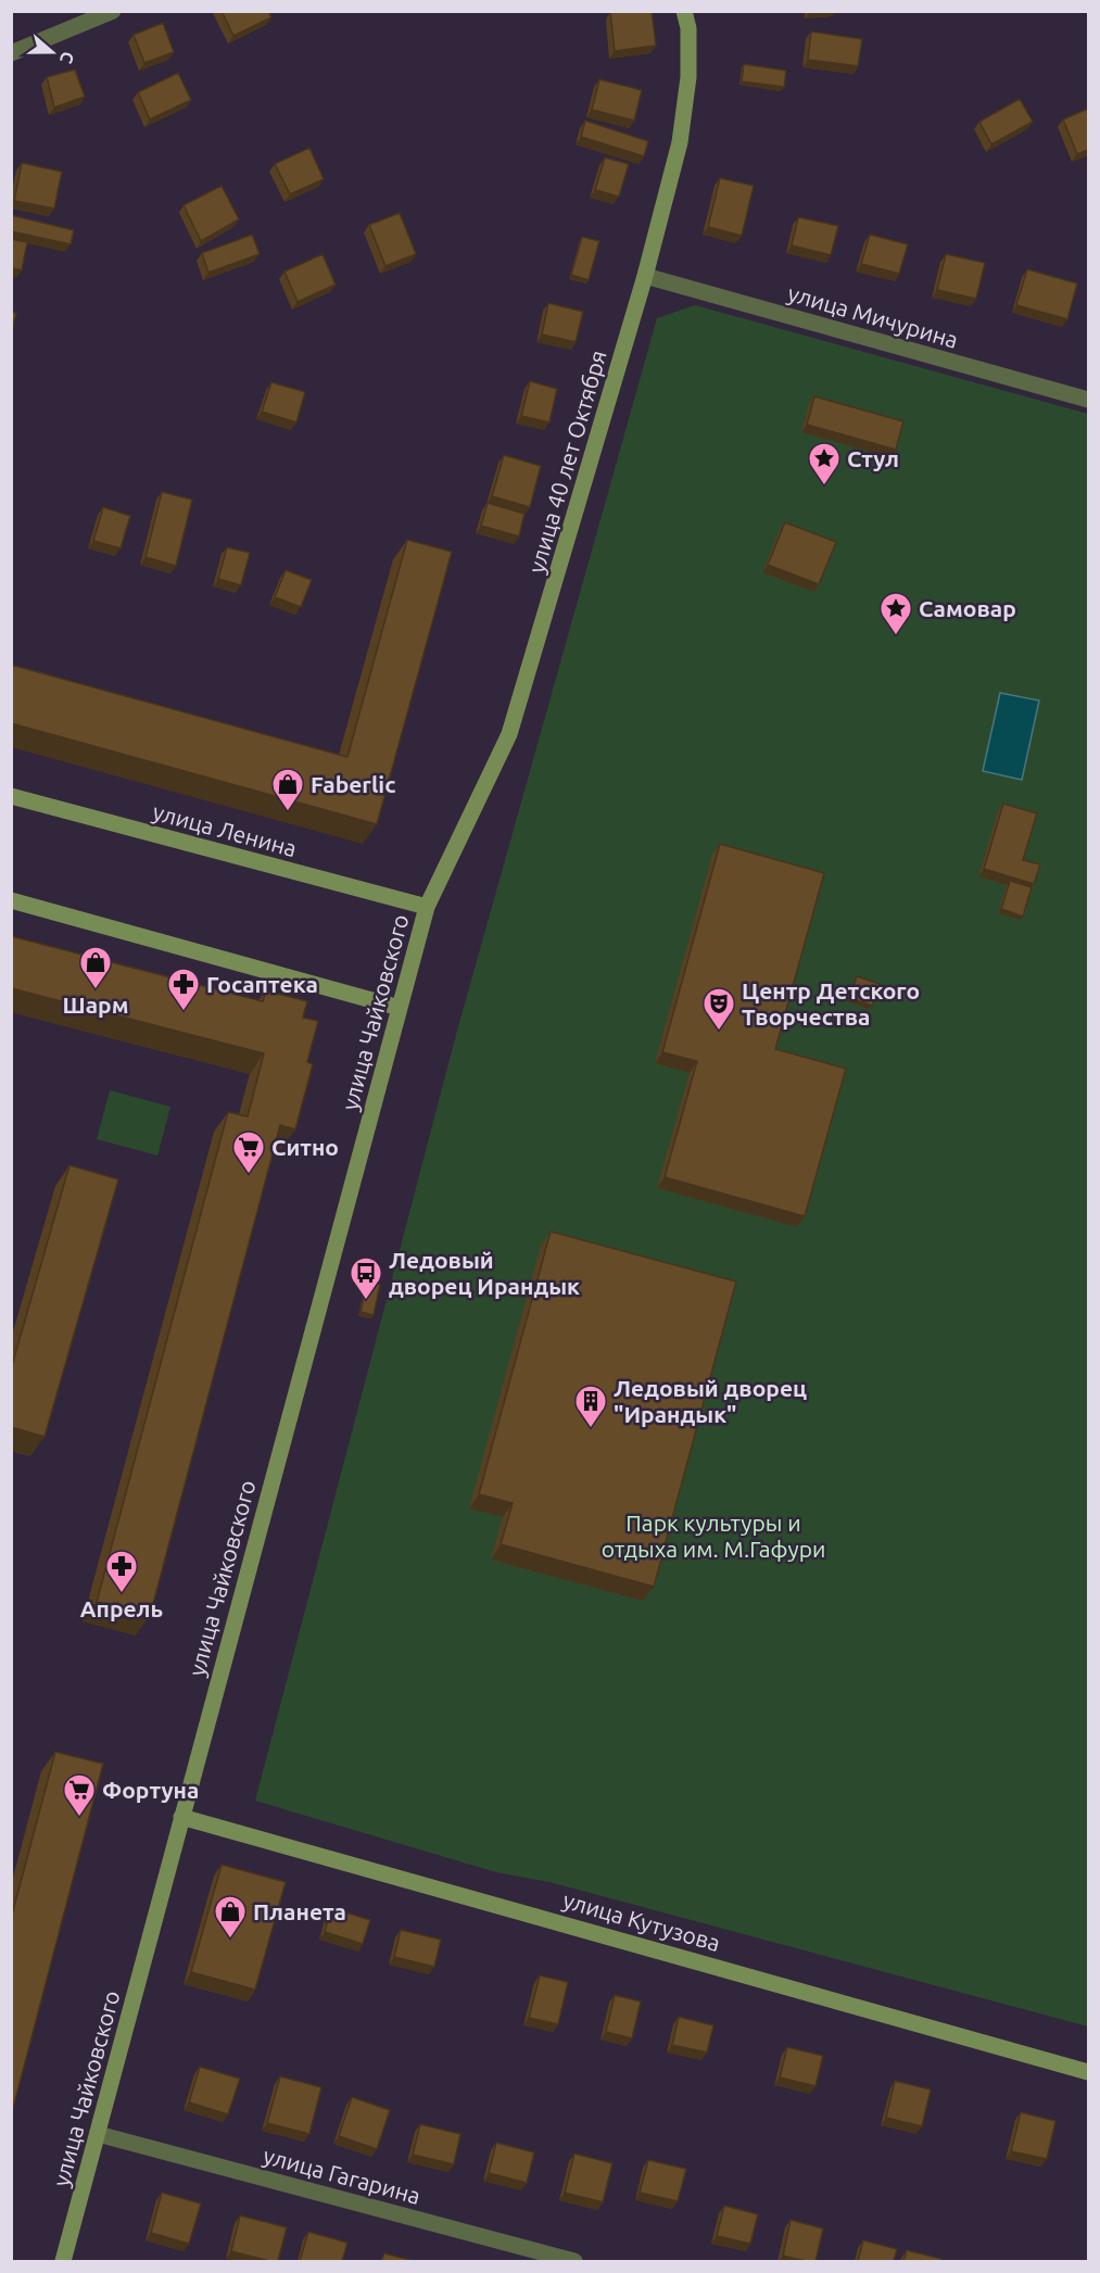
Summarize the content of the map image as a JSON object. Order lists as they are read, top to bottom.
{
  "streets": {
    "main road": [
      "улица 40 лет Октября",
      "улица Ленина",
      "улица Чайковского",
      "улица Кутузова"
    ],
    "street": ["улица Мичурина", "улица Гагарина"]
  },
  "crossings": [
    ["улица Мичурина", "улица 40 лет Октября"],
    ["улица 40 лет Октября", "улица Ленина"],
    ["улица 40 лет Октября", "улица Чайковского"],
    ["улица Ленина", "улица Чайковского"],
    ["улица Чайковского", "улица Кутузова"],
    ["улица Чайковского", "улица Гагарина"]
  ],
  "parks": ["Парк культуры и отдыха им. М.Гафури"],
  "places": {
    "place": ["Стул", "Самовар"],
    "shop": ["Faberlic", "Шарм", "Планета"],
    "pharmacy": ["Госаптека", "Апрель"],
    "theatre": ["Центр Детского Творчества"],
    "supermarket": ["Ситно", "Фортуна"],
    "bus stop": ["Ледовый дворец Ирандык"],
    "building": ["Ледовый дворец \"Ирандык\""]
  },
  "north": "right"
}
